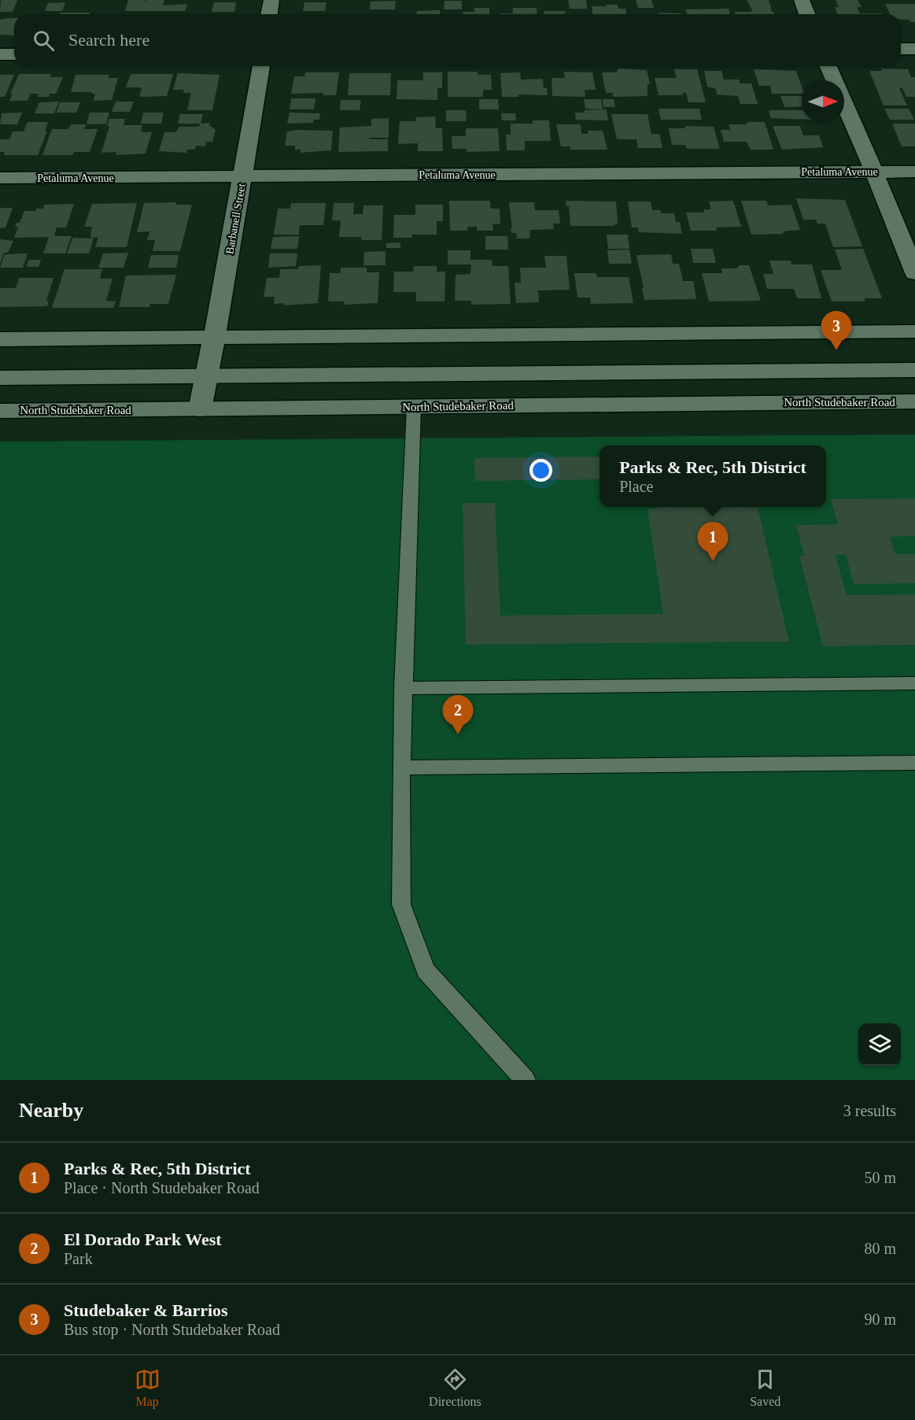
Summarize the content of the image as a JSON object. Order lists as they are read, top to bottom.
{
  "streets": {
    "street": ["Petaluma Avenue", "Barbanell Street", "North Studebaker Road"]
  },
  "crossings": [
    ["Petaluma Avenue", "Barbanell Street"],
    ["Barbanell Street", "North Studebaker Road"]
  ],
  "north": "right",
  "page": {
    "search": "Search here",
    "pins": ["3", "1", "2"],
    "popup": ["Parks & Rec, 5th District", "Place"],
    "heading": ["Nearby", "3 results"],
    "list": [
      {
        "mark": "1",
        "name": "Parks & Rec, 5th District",
        "note": "Place · North Studebaker Road",
        "value": "50 m"
      },
      {
        "mark": "2",
        "name": "El Dorado Park West",
        "note": "Park",
        "value": "80 m"
      },
      {
        "mark": "3",
        "name": "Studebaker & Barrios",
        "note": "Bus stop · North Studebaker Road",
        "value": "90 m"
      }
    ],
    "nav": ["Map", "Directions", "Saved"]
  }
}
